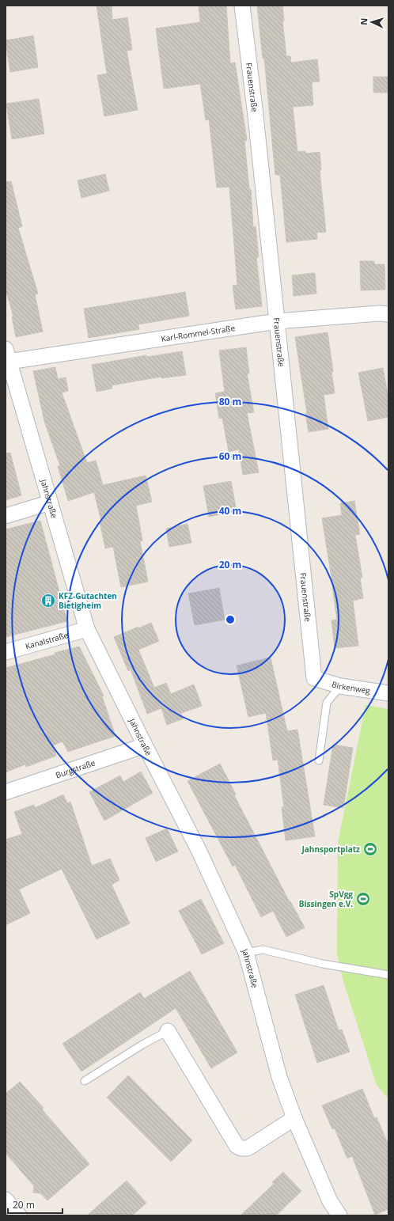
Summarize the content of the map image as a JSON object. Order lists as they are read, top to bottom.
{
  "streets": {
    "street": [
      "Frauenstraße",
      "Karl-Rommel-Straße",
      "Jahnstraße",
      "Kanalstraße",
      "Birkenweg",
      "Burgstraße"
    ]
  },
  "crossings": [
    ["Frauenstraße", "Karl-Rommel-Straße"],
    ["Frauenstraße", "Birkenweg"],
    ["Karl-Rommel-Straße", "Jahnstraße"],
    ["Jahnstraße", "Kanalstraße"],
    ["Jahnstraße", "Burgstraße"]
  ],
  "places": {
    "building": ["KFZ-Gutachten Bietigheim"],
    "sports": ["Jahnsportplatz", "SpVgg Bissingen e.V."]
  },
  "scale_bar": "20 m",
  "north": "left",
  "rings": [
    "80 m",
    "60 m",
    "40 m",
    "20 m"
  ]
}
